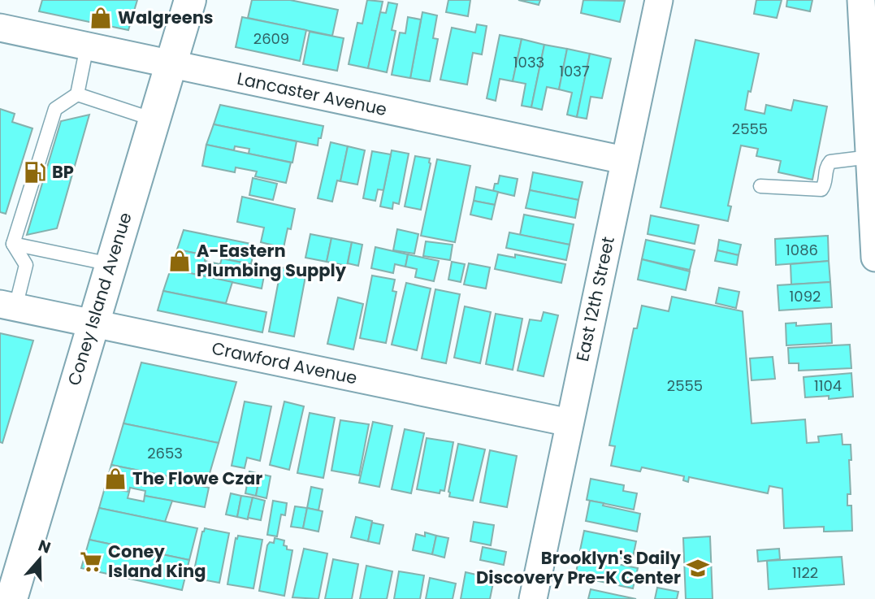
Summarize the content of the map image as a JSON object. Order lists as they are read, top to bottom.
{
  "streets": {
    "main road": ["Coney Island Avenue"],
    "street": ["Lancaster Avenue", "East 12th Street", "Crawford Avenue"]
  },
  "crossings": [
    ["Lancaster Avenue", "Coney Island Avenue"],
    ["Lancaster Avenue", "East 12th Street"],
    ["Coney Island Avenue", "Crawford Avenue"],
    ["East 12th Street", "Crawford Avenue"]
  ],
  "places": {
    "shop": ["Walgreens", "A-Eastern Plumbing Supply", "The Flowe Czar"],
    "fuel station": ["BP"],
    "supermarket": ["Coney Island King"],
    "school or university": ["Brooklyn's Daily Discovery Pre-K Center"]
  },
  "house_numbers": [
    "2609",
    "1033",
    "1037",
    "2555",
    "1086",
    "1092",
    "2555",
    "1104",
    "2653",
    "1122"
  ],
  "north": "top"
}
